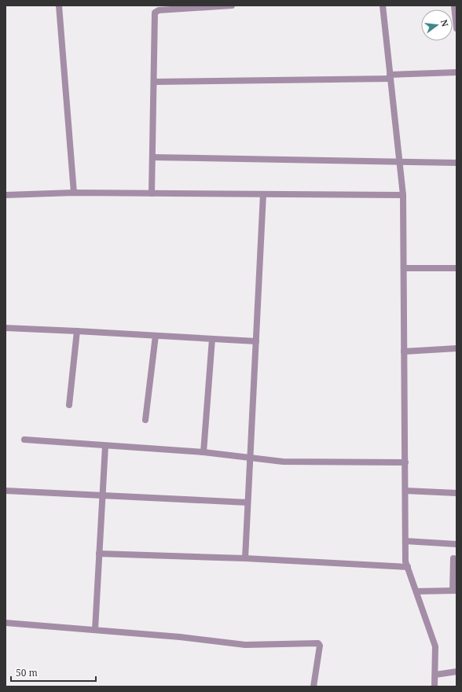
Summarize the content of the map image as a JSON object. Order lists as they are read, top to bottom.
{
  "scale_bar": "50 m",
  "north": "right"
}
